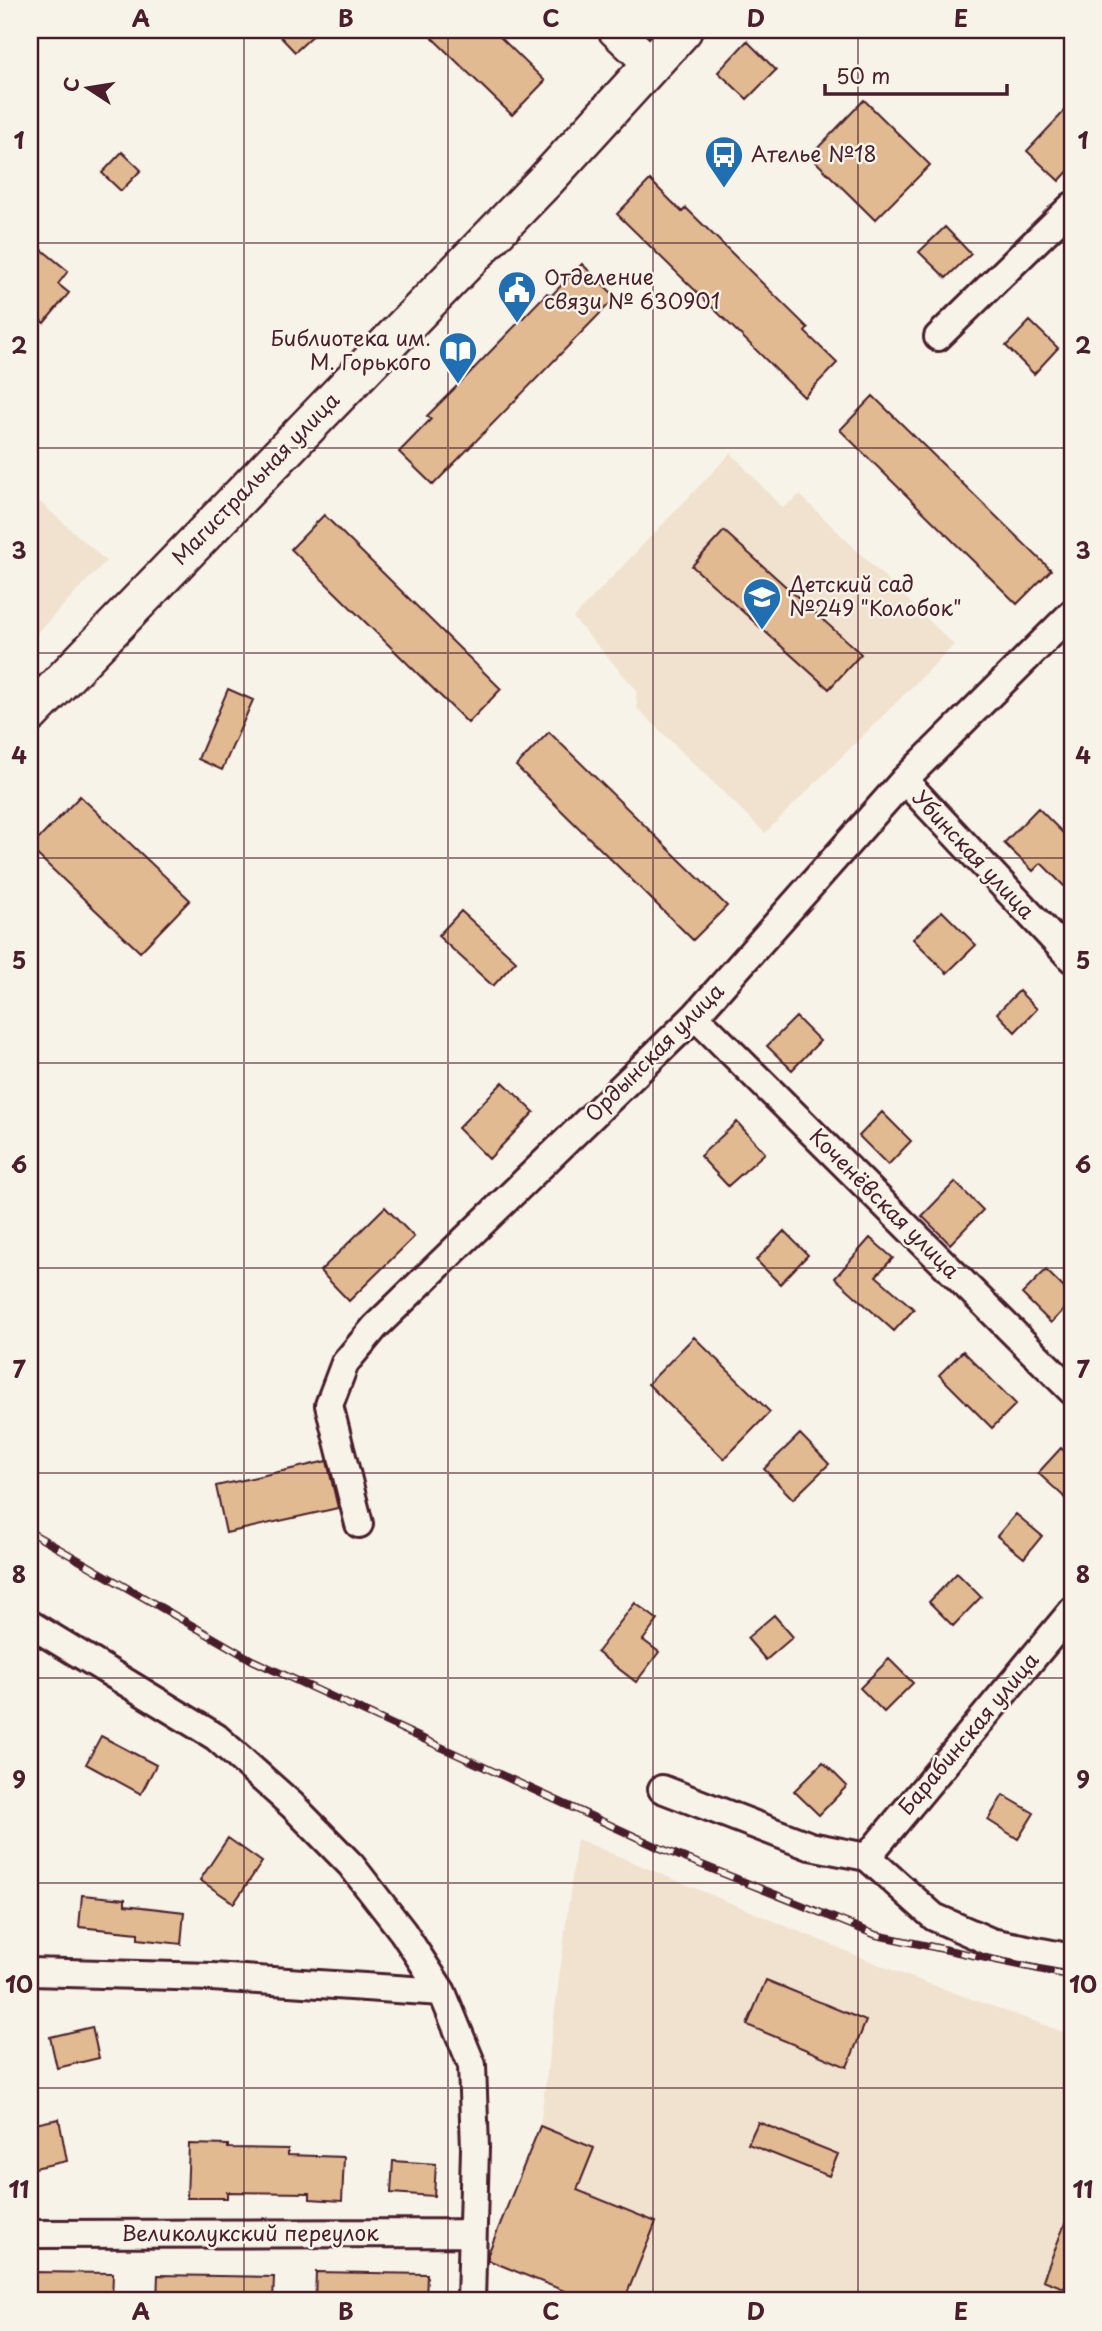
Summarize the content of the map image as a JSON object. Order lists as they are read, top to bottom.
{
  "streets": {
    "main road": ["Магистральная улица"],
    "street": [
      "Убинская улица",
      "Ордынская улица",
      "Коченёвская улица",
      "Барабинская улица",
      "Великолукский переулок"
    ]
  },
  "crossings": [
    ["Убинская улица", "Ордынская улица"],
    ["Ордынская улица", "Коченёвская улица"]
  ],
  "places": {
    "bus stop": ["Ателье №18"],
    "public building": ["Отделение связи № 630901"],
    "library": ["Библиотека им. М. Горького"],
    "school or university": ["Детский сад №249 \"Колобок\""]
  },
  "scale_bar": "50 m",
  "north": "left",
  "grid": {
    "columns": [
      "A",
      "B",
      "C",
      "D",
      "E"
    ],
    "rows": [
      "1",
      "2",
      "3",
      "4",
      "5",
      "6",
      "7",
      "8",
      "9",
      "10",
      "11"
    ]
  }
}
